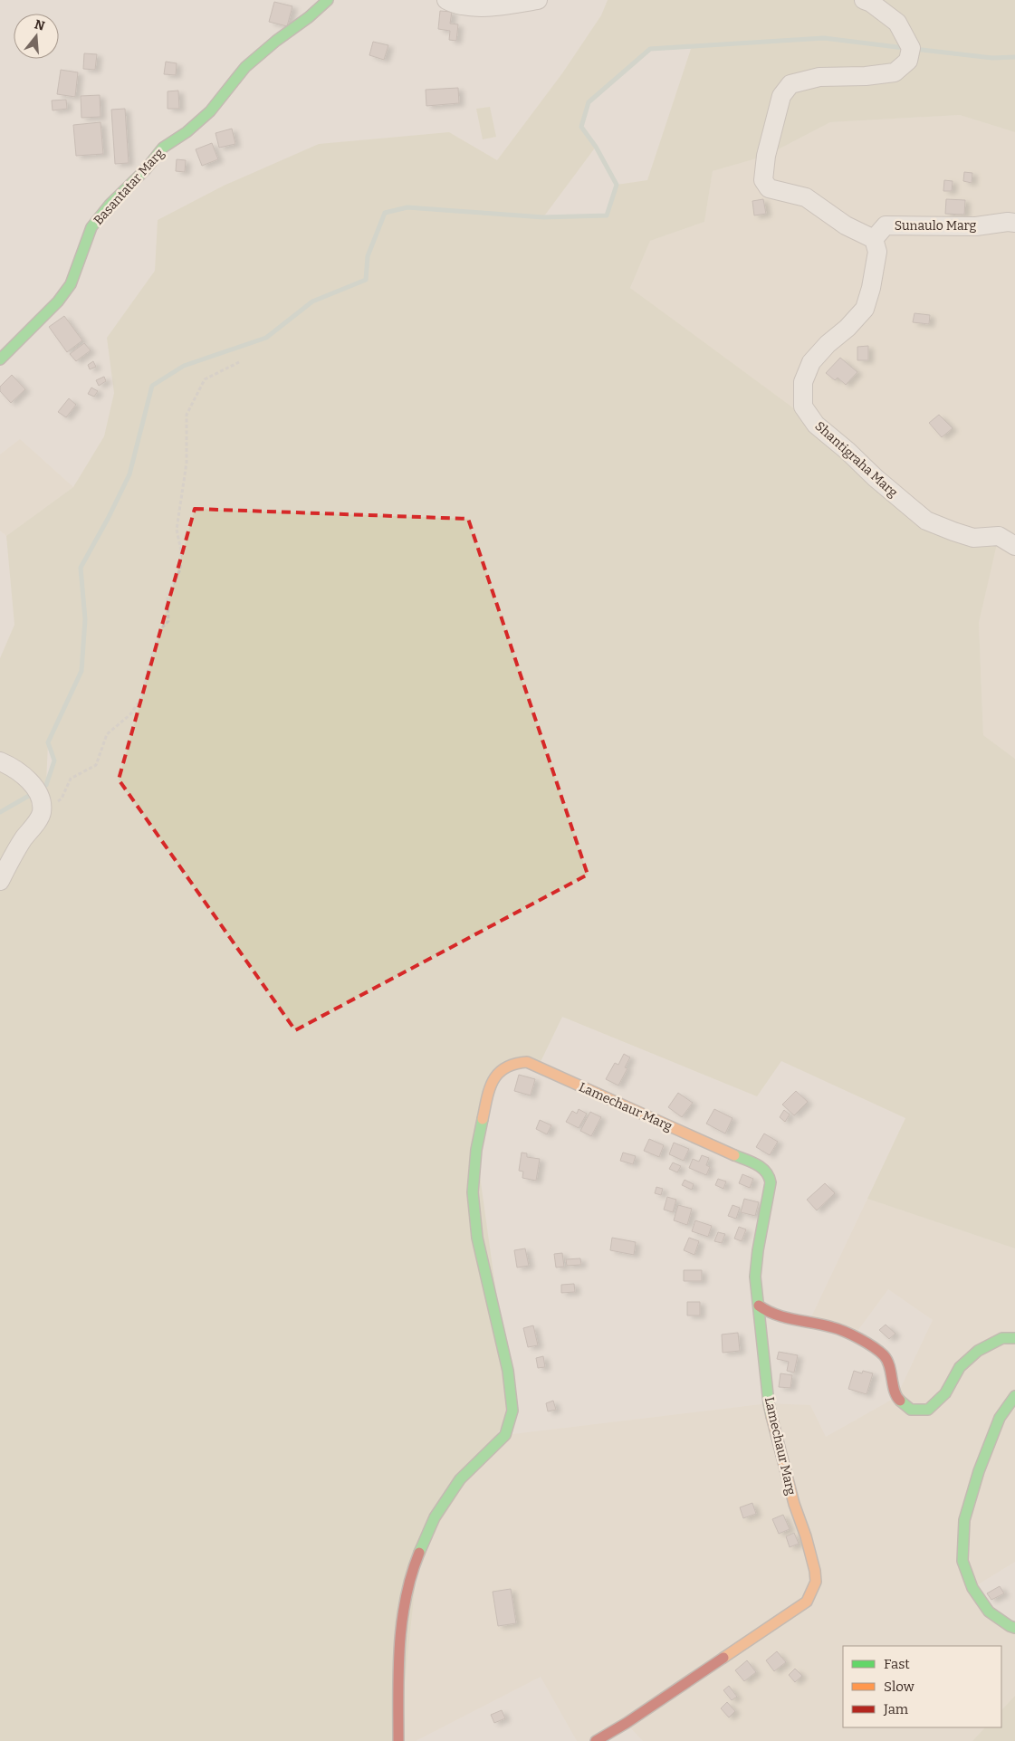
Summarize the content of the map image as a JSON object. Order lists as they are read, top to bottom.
{
  "streets": {
    "street": [
      "Basantatar Marg",
      "Sunaulo Marg",
      "Shantigraha Marg",
      "Lamechaur Marg"
    ]
  },
  "crossings": [
    ["Sunaulo Marg", "Shantigraha Marg"]
  ],
  "legend": ["Fast", "Slow", "Jam"],
  "north": "top"
}
